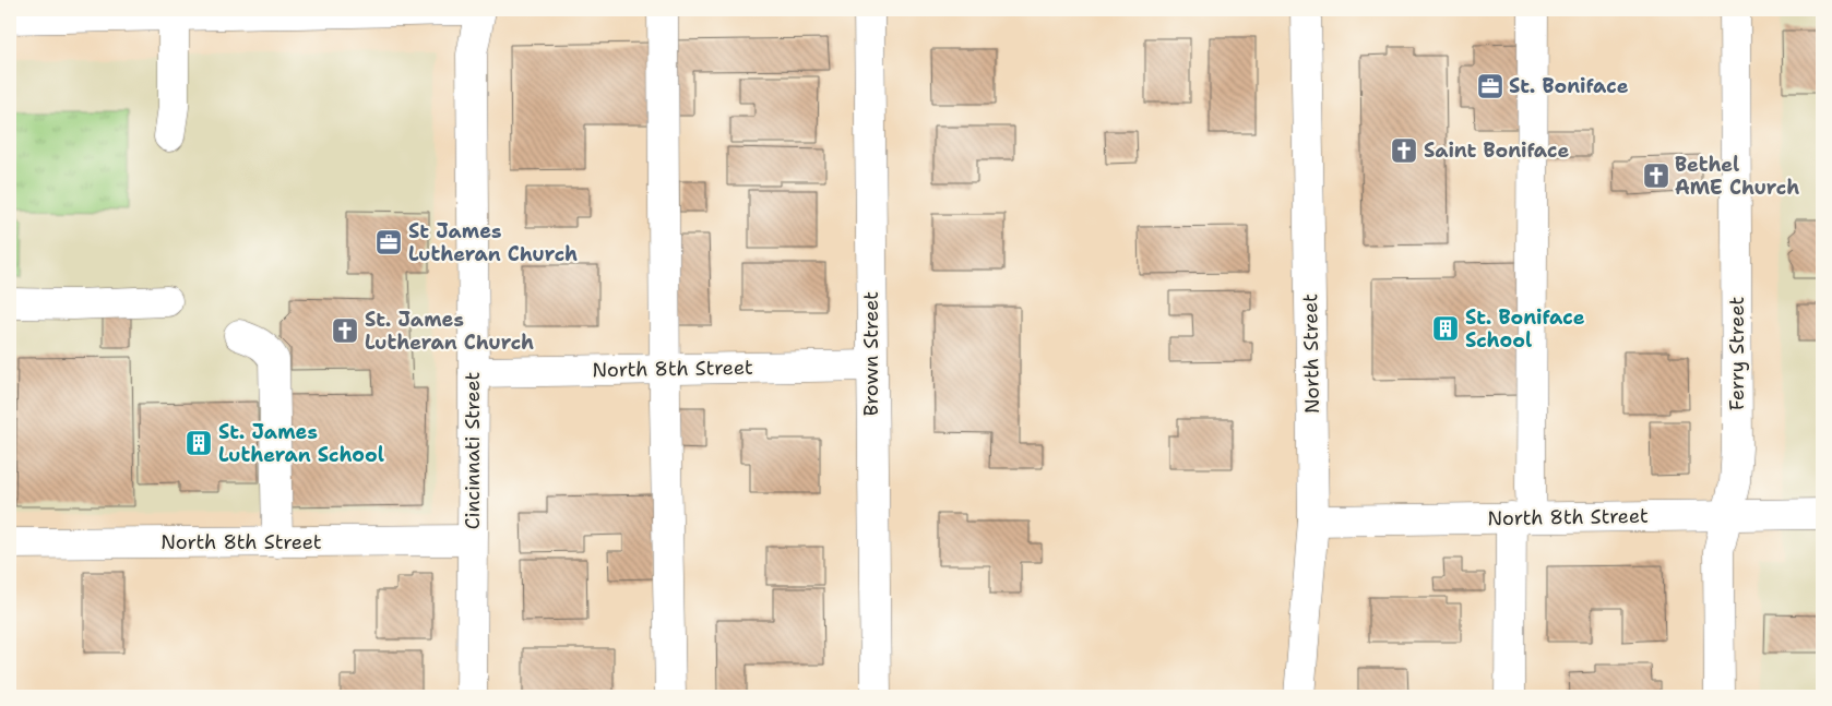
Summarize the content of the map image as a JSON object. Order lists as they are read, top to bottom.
{
  "streets": {
    "street": [
      "Brown Street",
      "North Street",
      "Ferry Street",
      "North 8th Street",
      "Cincinnati Street"
    ]
  },
  "crossings": [
    ["Brown Street", "North 8th Street"],
    ["North Street", "North 8th Street"],
    ["Ferry Street", "North 8th Street"],
    ["North 8th Street", "Cincinnati Street"]
  ],
  "places": {
    "office": ["St. Boniface", "St James Lutheran Church"],
    "church": ["Saint Boniface", "Bethel AME Church", "St. James Lutheran Church"],
    "building": ["St. Boniface School", "St. James Lutheran School"]
  }
}
